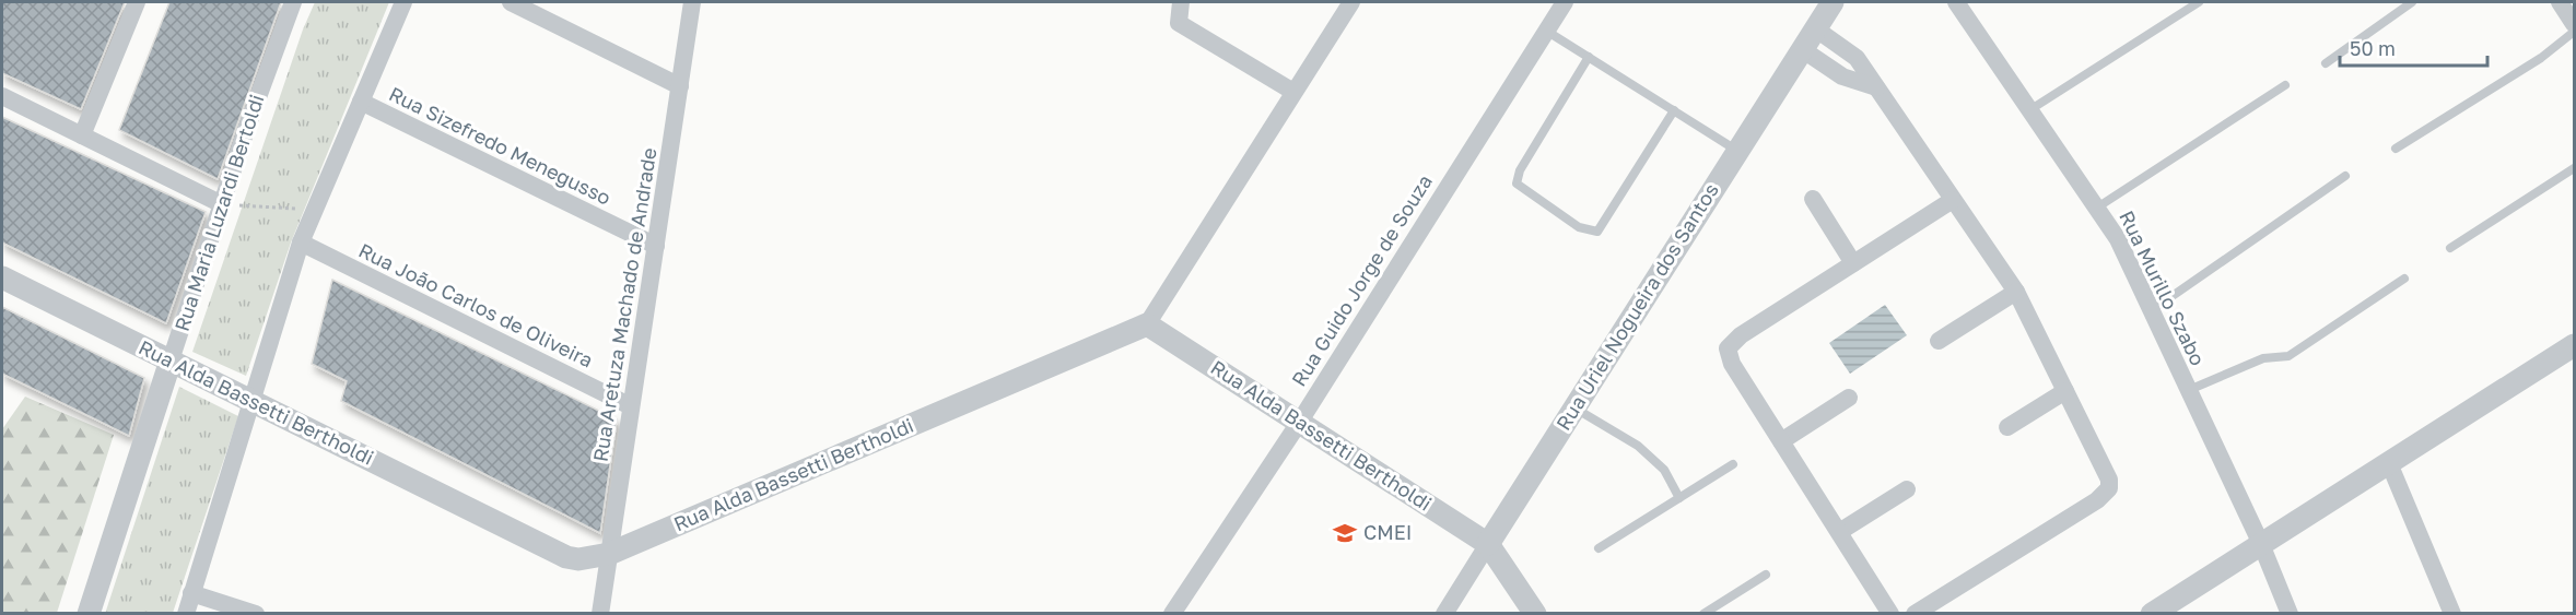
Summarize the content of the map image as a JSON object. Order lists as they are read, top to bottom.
{
  "streets": {
    "street": [
      "Rua Sizefredo Menegusso",
      "Rua Maria Luzardi Bertoldi",
      "Rua Guido Jorge de Souza",
      "Rua Murillo Szabo",
      "Rua Aretuza Machado de Andrade",
      "Rua João Carlos de Oliveira",
      "Rua Uriel Nogueira dos Santos",
      "Rua Alda Bassetti Bertholdi"
    ]
  },
  "crossings": [
    ["Rua Sizefredo Menegusso", "Rua Aretuza Machado de Andrade"],
    ["Rua Maria Luzardi Bertoldi", "Rua Alda Bassetti Bertholdi"],
    ["Rua Guido Jorge de Souza", "Rua Alda Bassetti Bertholdi"],
    ["Rua Aretuza Machado de Andrade", "Rua João Carlos de Oliveira"],
    ["Rua Aretuza Machado de Andrade", "Rua Alda Bassetti Bertholdi"],
    ["Rua Uriel Nogueira dos Santos", "Rua Alda Bassetti Bertholdi"]
  ],
  "places": {
    "school or university": ["CMEI"]
  },
  "scale_bar": "50 m"
}
